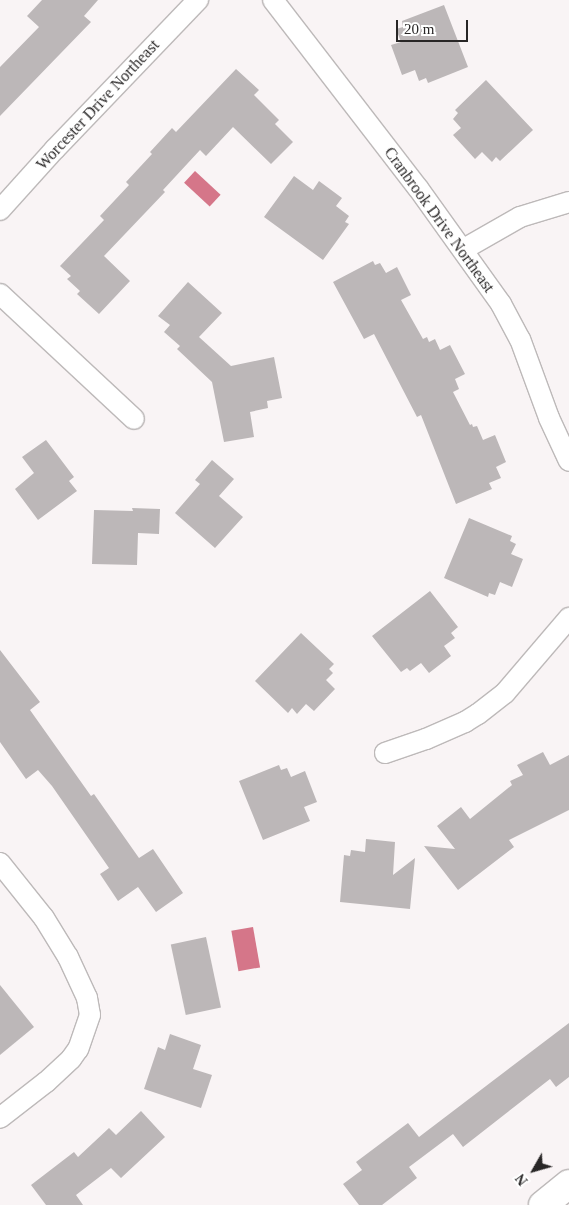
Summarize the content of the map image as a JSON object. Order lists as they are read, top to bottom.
{
  "streets": {
    "street": ["Worcester Drive Northeast", "Cranbrook Drive Northeast"]
  },
  "scale_bar": "20 m",
  "north": "bottom left"
}
